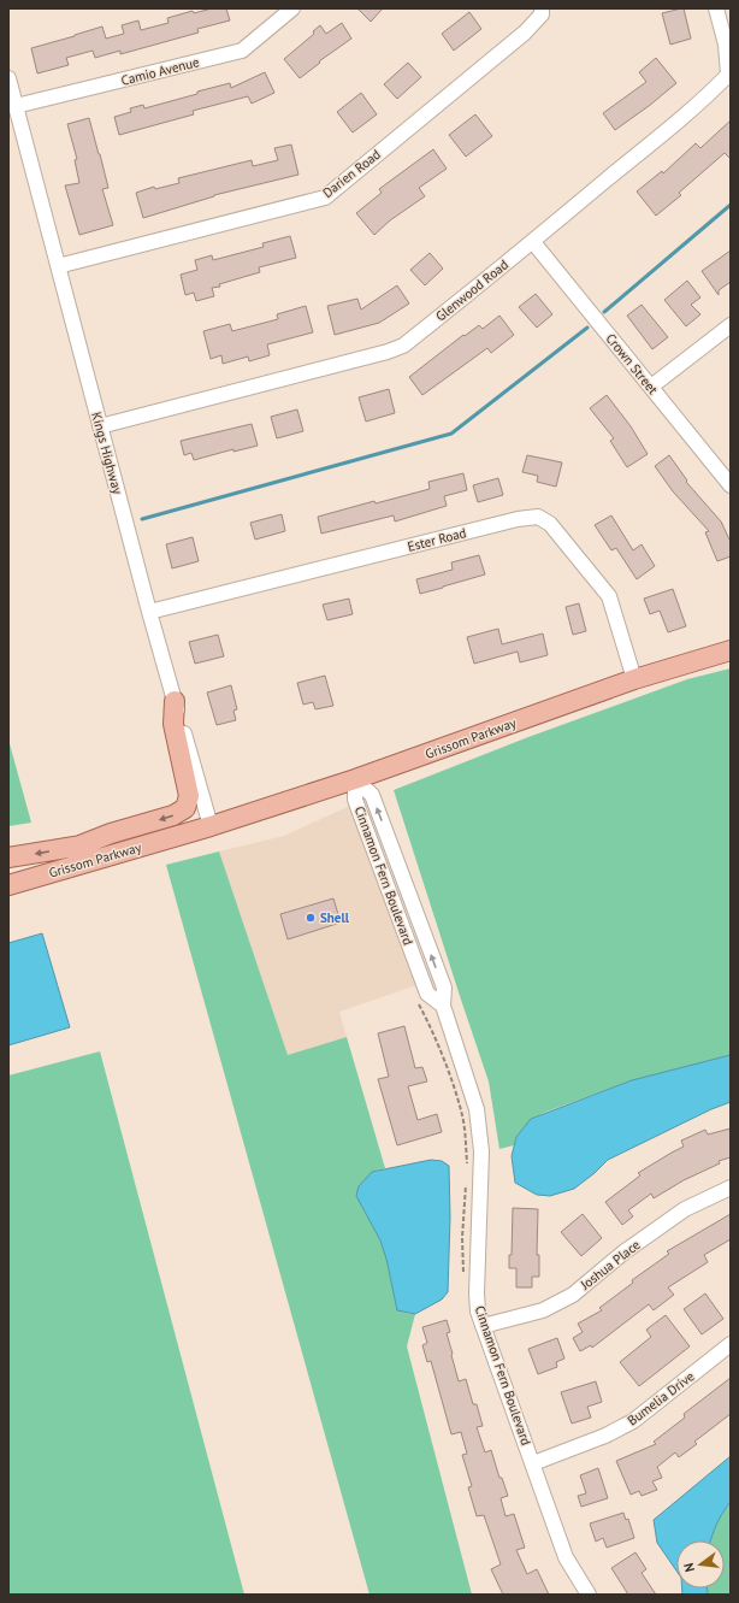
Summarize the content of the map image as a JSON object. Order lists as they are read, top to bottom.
{
  "streets": {
    "main road": ["Grissom Parkway"],
    "street": [
      "Camio Avenue",
      "Darien Road",
      "Glenwood Road",
      "Crown Street",
      "Kings Highway",
      "Ester Road",
      "Cinnamon Fern Boulevard",
      "Joshua Place",
      "Bumelia Drive"
    ]
  },
  "crossings": [
    ["Camio Avenue", "Kings Highway"],
    ["Darien Road", "Kings Highway"],
    ["Glenwood Road", "Crown Street"],
    ["Glenwood Road", "Kings Highway"],
    ["Kings Highway", "Ester Road"],
    ["Kings Highway", "Grissom Parkway"],
    ["Ester Road", "Grissom Parkway"],
    ["Grissom Parkway", "Cinnamon Fern Boulevard"],
    ["Cinnamon Fern Boulevard", "Joshua Place"],
    ["Cinnamon Fern Boulevard", "Bumelia Drive"]
  ],
  "places": ["Shell"],
  "north": "left"
}
